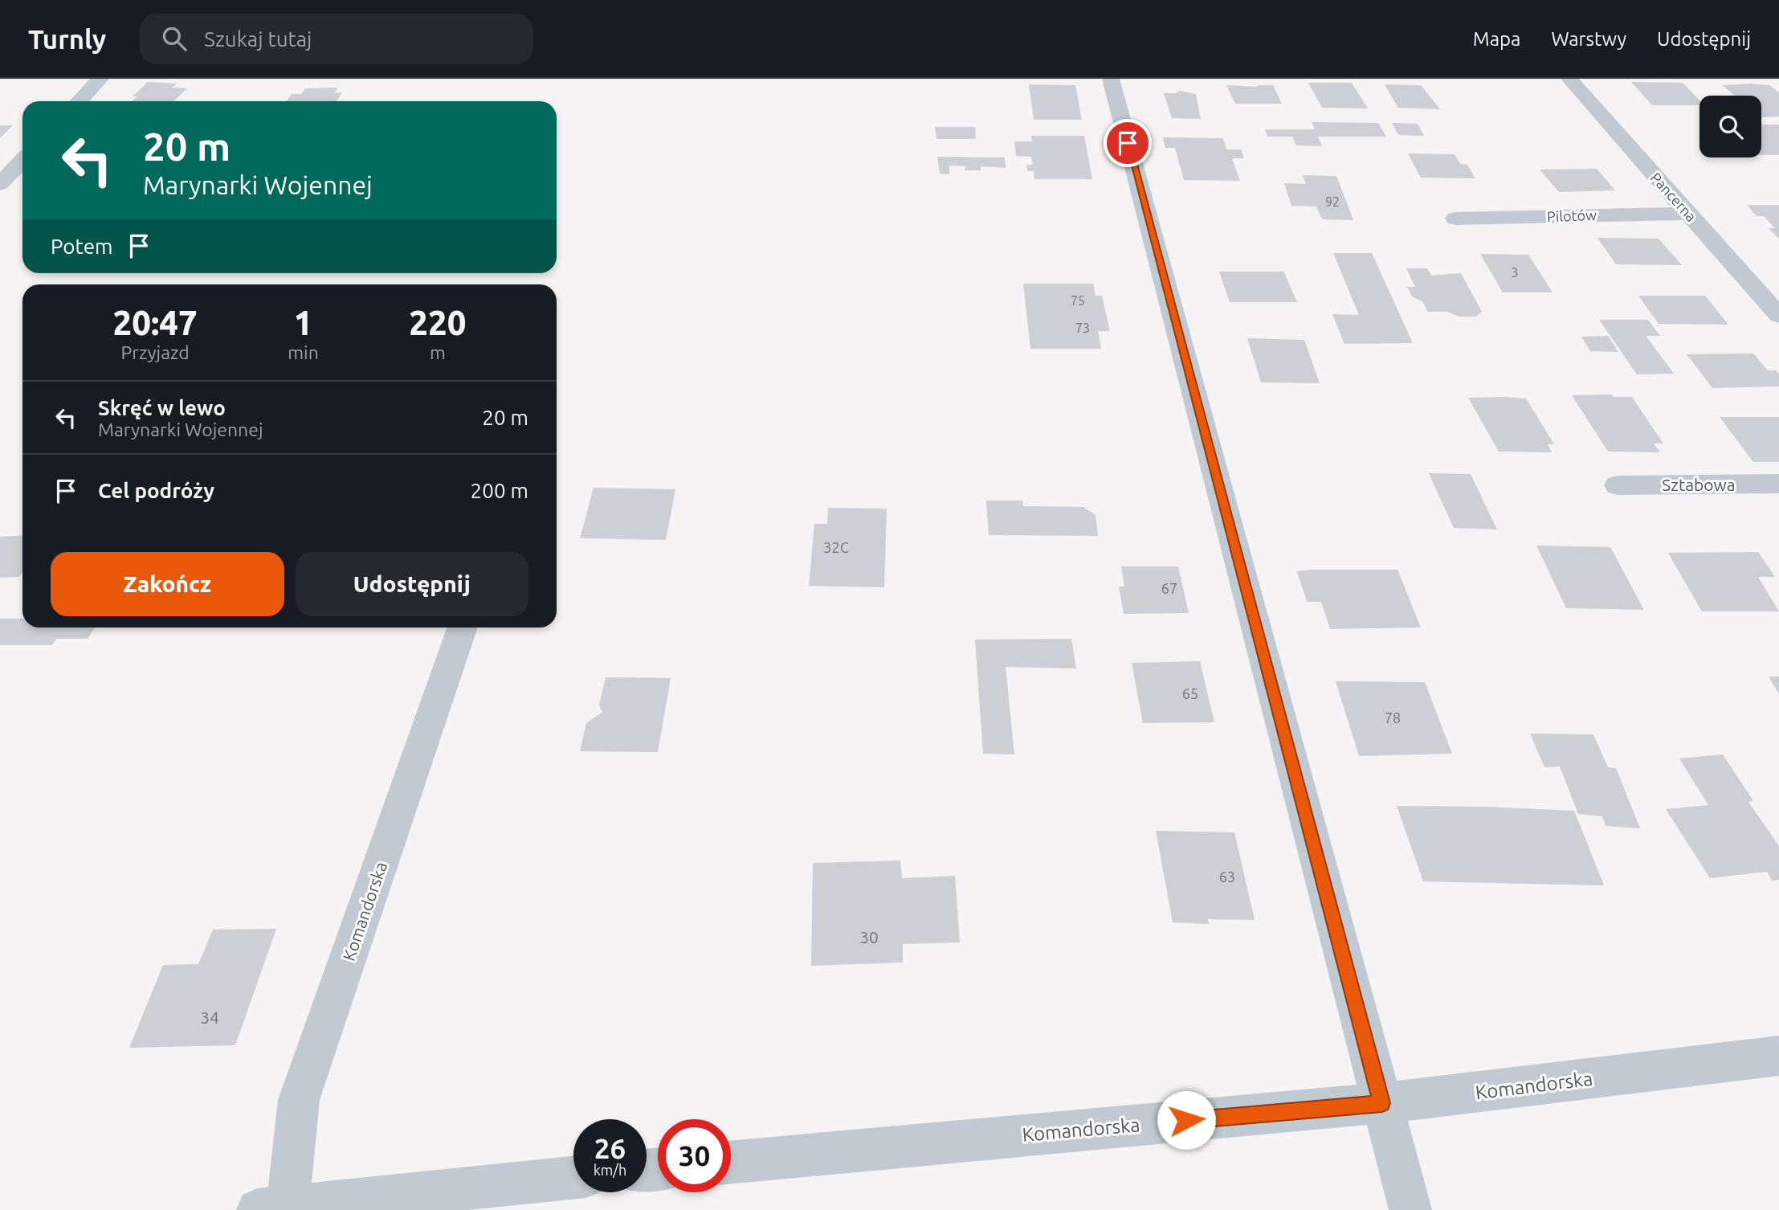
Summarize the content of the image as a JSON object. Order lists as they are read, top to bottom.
{
  "streets": {
    "street": [
      "Pancerna",
      "Pilotów",
      "Sztabowa",
      "Komandorska"
    ]
  },
  "crossings": [
    ["Pancerna", "Pilotów"]
  ],
  "house_numbers": [
    "92",
    "3",
    "75",
    "73",
    "32C",
    "67",
    "65",
    "78",
    "63",
    "30",
    "34"
  ],
  "page": {
    "header": "Turnly",
    "search": "Szukaj tutaj",
    "nav": ["Mapa", "Warstwy", "Udostępnij"],
    "turn": ["20 m", "Marynarki Wojennej"],
    "then": "Potem",
    "eta": [
      "20:47",
      "Przyjazd",
      "1",
      "min",
      "220",
      "m"
    ],
    "list": [
      {
        "name": "Skręć w lewo",
        "note": "Marynarki Wojennej",
        "value": "20 m"
      },
      {
        "name": "Cel podróży",
        "value": "200 m"
      }
    ],
    "buttons": ["Zakończ", "Udostępnij"],
    "speed": "26 km/h",
    "limit": "30"
  }
}
